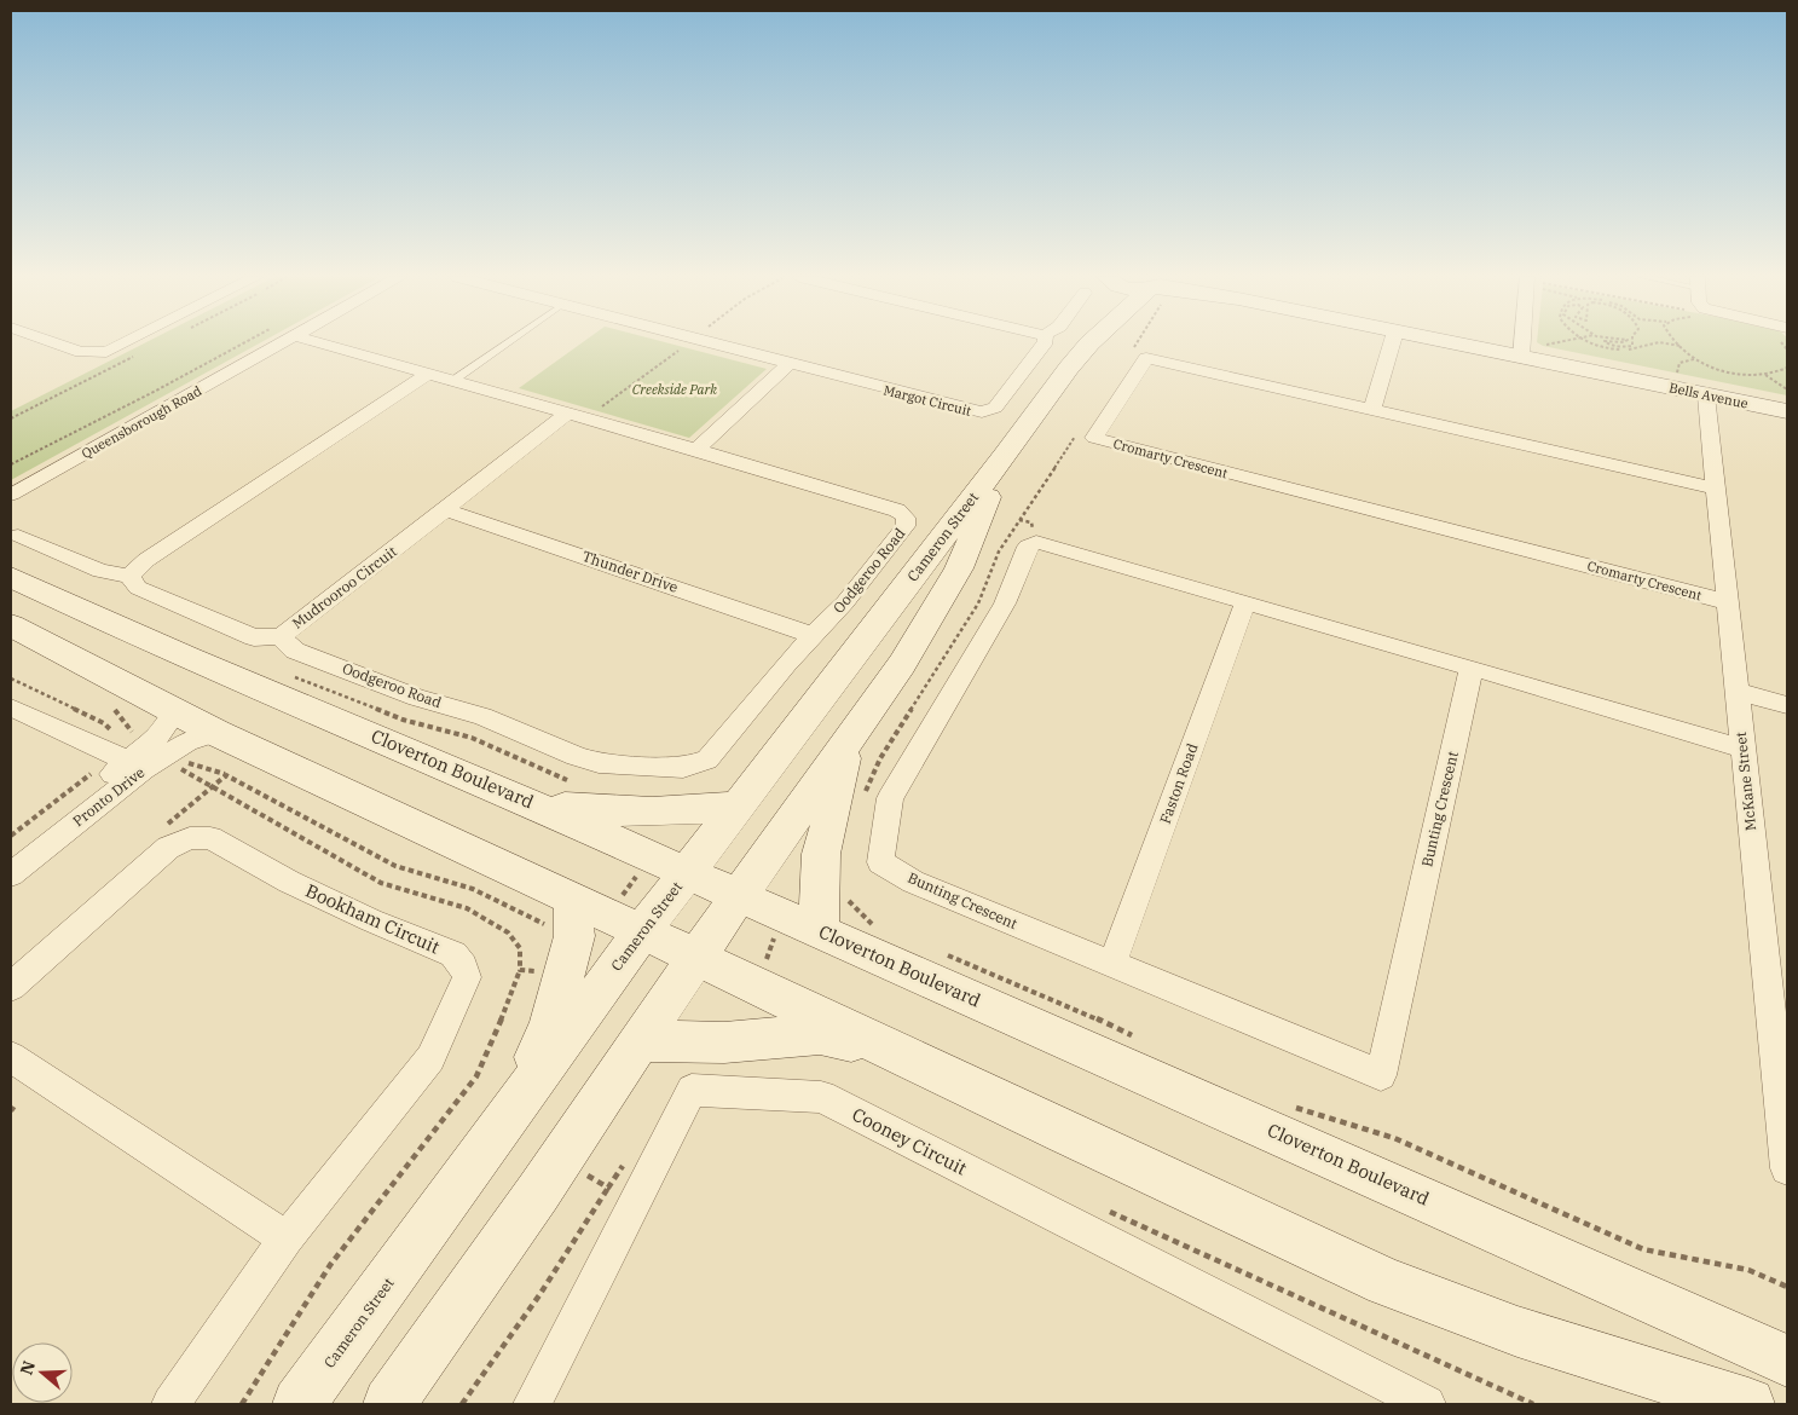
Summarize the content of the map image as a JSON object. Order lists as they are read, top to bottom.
{
  "streets": {
    "street": [
      "Bells Avenue",
      "Margot Circuit",
      "Queensborough Road",
      "Cromarty Crescent",
      "Cameron Street",
      "Oodgeroo Road",
      "Thunder Drive",
      "Mudrooroo Circuit",
      "Cloverton Boulevard",
      "McKane Street",
      "Faston Road",
      "Pronto Drive",
      "Bunting Crescent",
      "Bookham Circuit",
      "Cooney Circuit"
    ]
  },
  "crossings": [
    ["Bells Avenue", "McKane Street"],
    ["Cromarty Crescent", "McKane Street"],
    ["Cameron Street", "Cloverton Boulevard"],
    ["Oodgeroo Road", "Thunder Drive"],
    ["Oodgeroo Road", "Mudrooroo Circuit"],
    ["Thunder Drive", "Mudrooroo Circuit"],
    ["McKane Street", "Bunting Crescent"],
    ["Faston Road", "Bunting Crescent"]
  ],
  "parks": ["Creekside Park"],
  "north": "left"
}
